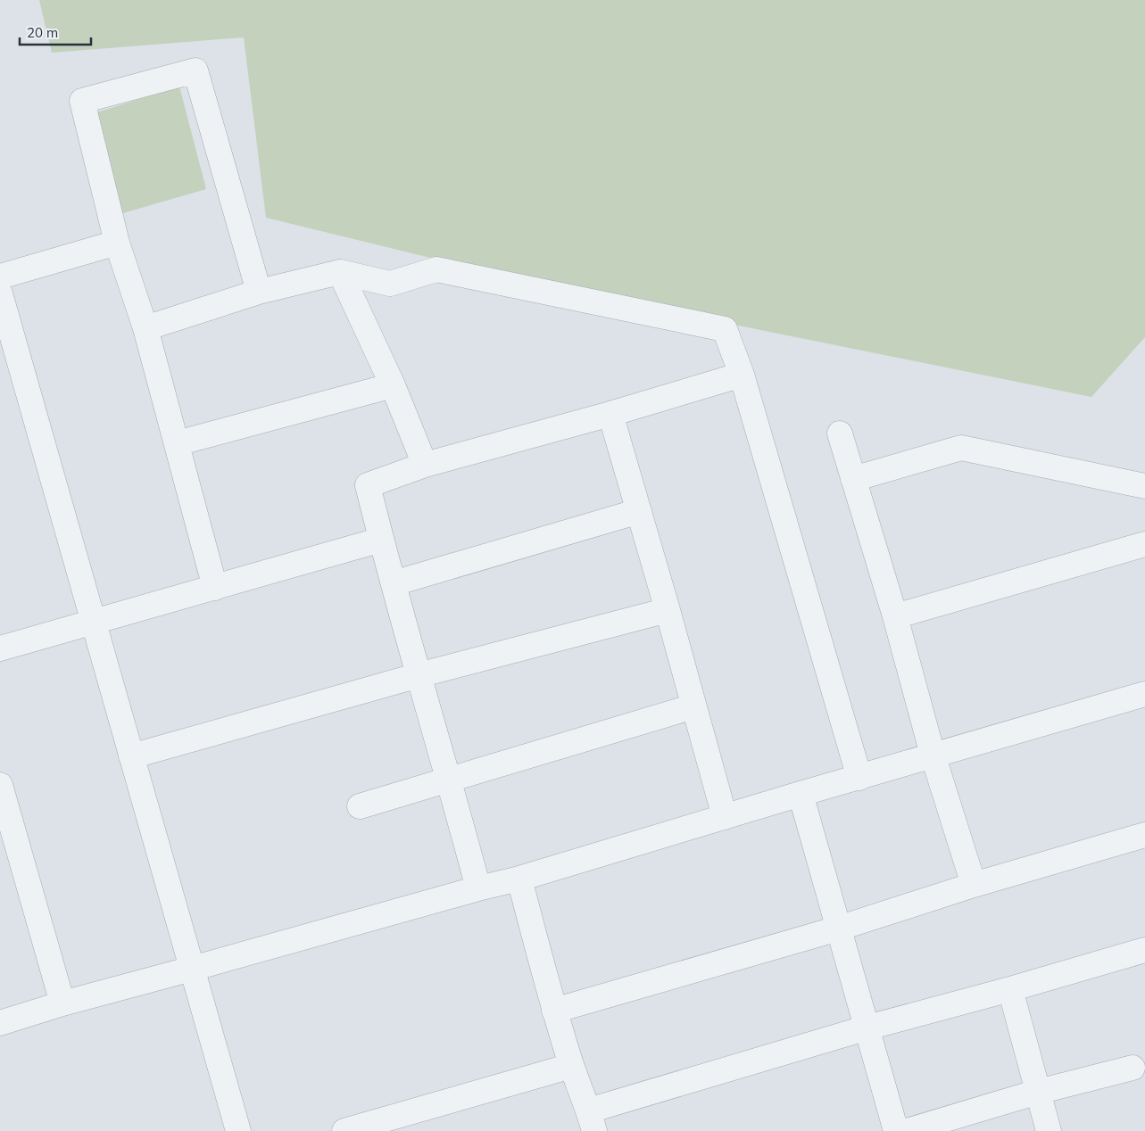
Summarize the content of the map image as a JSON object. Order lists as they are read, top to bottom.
{
  "scale_bar": "20 m"
}
